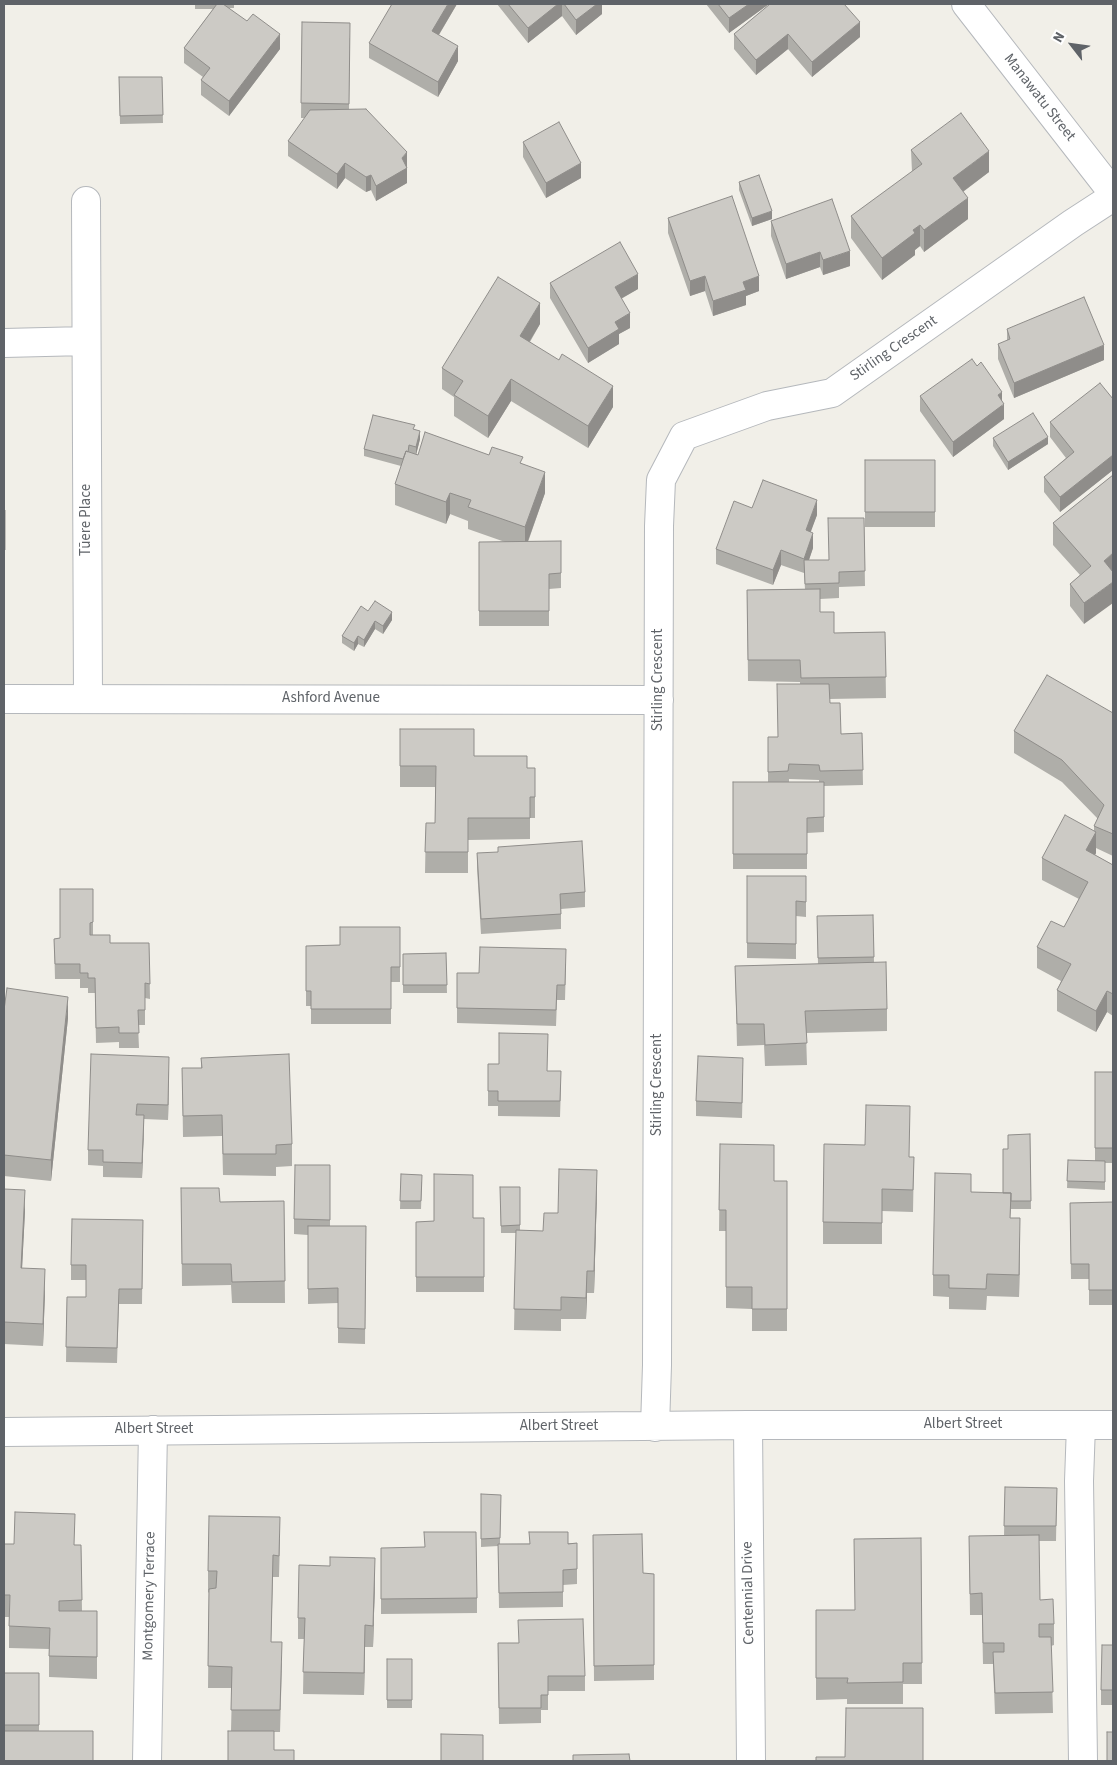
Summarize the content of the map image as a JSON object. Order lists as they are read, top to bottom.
{
  "streets": {
    "street": [
      "Manawatu Street",
      "Stirling Crescent",
      "Tūere Place",
      "Ashford Avenue",
      "Albert Street",
      "Centennial Drive",
      "Montgomery Terrace"
    ]
  },
  "crossings": [
    ["Stirling Crescent", "Ashford Avenue"],
    ["Stirling Crescent", "Albert Street"],
    ["Tūere Place", "Ashford Avenue"],
    ["Albert Street", "Centennial Drive"],
    ["Albert Street", "Montgomery Terrace"]
  ],
  "north": "top left"
}
